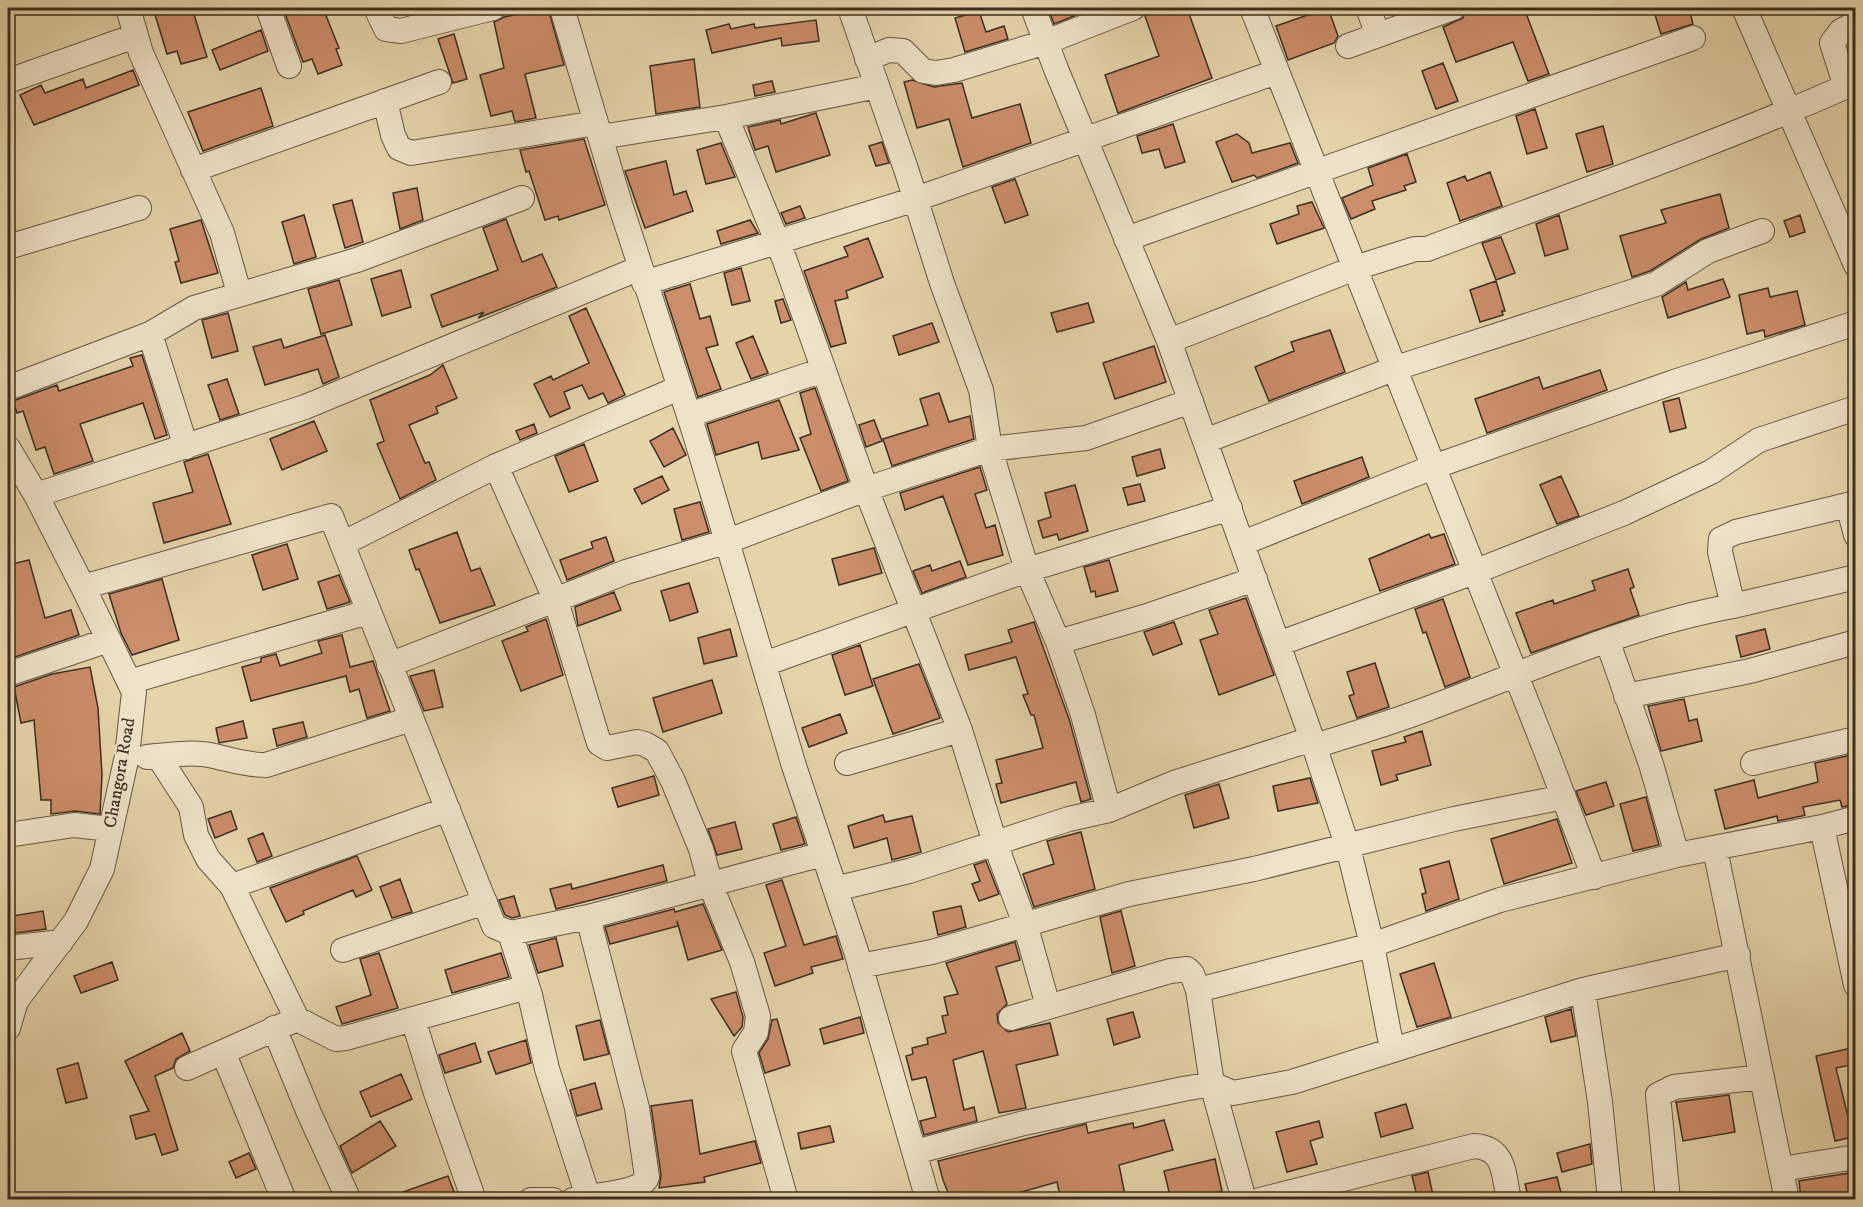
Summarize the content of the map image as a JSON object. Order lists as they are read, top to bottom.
{
  "streets": {
    "street": ["Changora Road"]
  }
}
